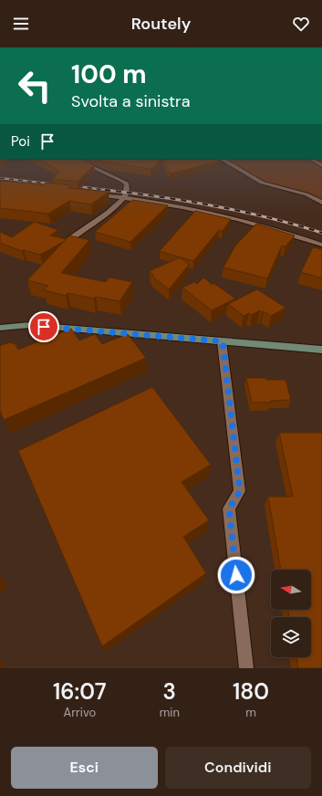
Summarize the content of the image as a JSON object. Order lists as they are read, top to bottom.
{
  "north": "left",
  "page": {
    "header": "Routely",
    "turn": ["100 m", "Svolta a sinistra"],
    "then": "Poi",
    "eta": [
      "16:07",
      "Arrivo",
      "3",
      "min",
      "180",
      "m"
    ],
    "buttons": ["Esci", "Condividi"]
  }
}
